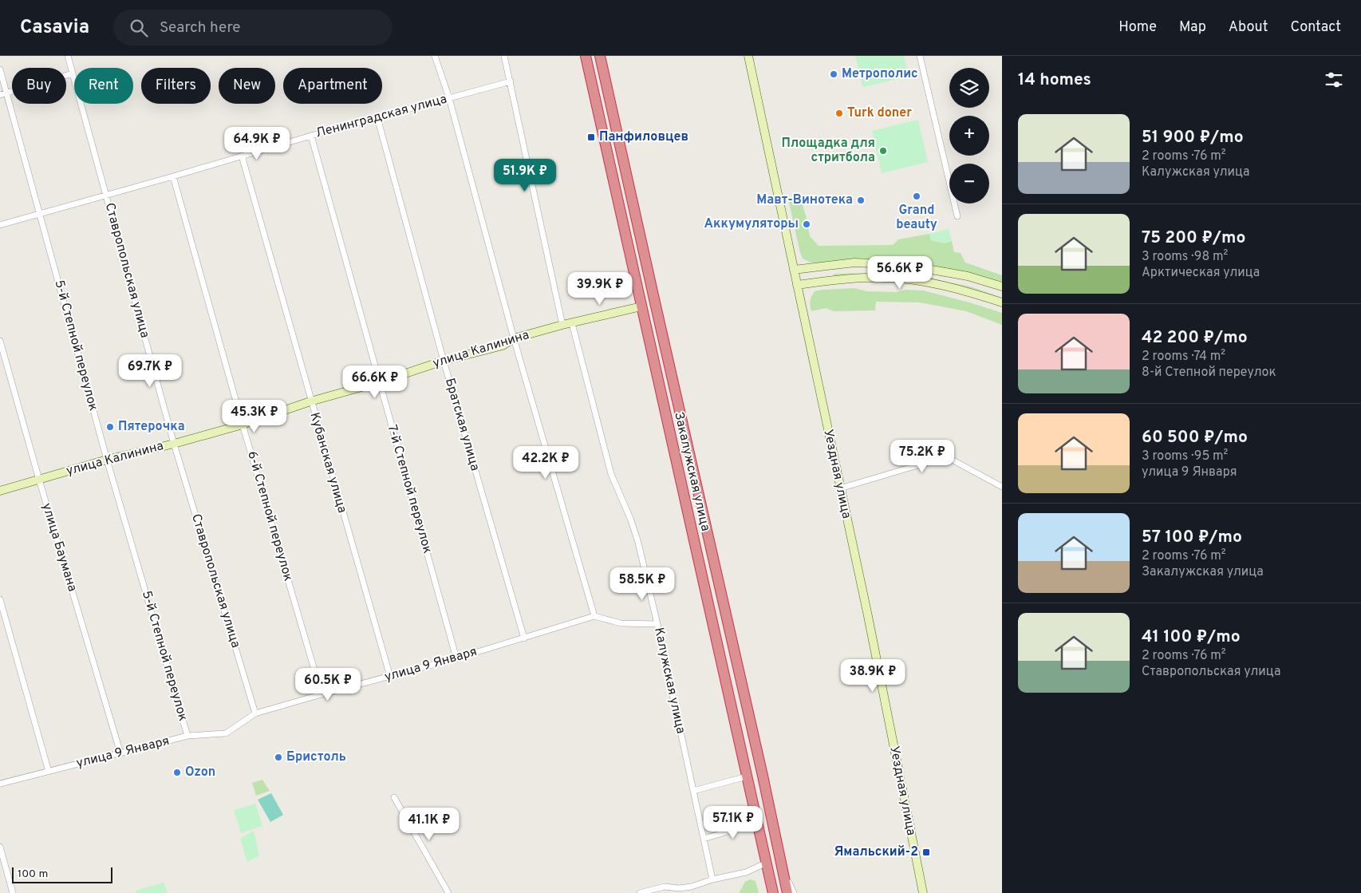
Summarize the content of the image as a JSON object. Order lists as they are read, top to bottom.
{
  "streets": {
    "highway": ["Закалужская улица"],
    "street": [
      "Ленинградская улица",
      "Ставропольская улица",
      "5-й Степной переулок",
      "улица Калинина",
      "Братская улица",
      "Кубанская улица",
      "Уездная улица",
      "7-й Степной переулок",
      "6-й Степной переулок",
      "улица Баумана",
      "улица 9 Января",
      "Калужская улица"
    ]
  },
  "crossings": [
    ["Ленинградская улица", "Ставропольская улица"],
    ["Ленинградская улица", "5-й Степной переулок"],
    ["Ленинградская улица", "Братская улица"],
    ["Ленинградская улица", "Кубанская улица"],
    ["Ленинградская улица", "7-й Степной переулок"],
    ["Ленинградская улица", "6-й Степной переулок"],
    ["Ставропольская улица", "улица Калинина"],
    ["Ставропольская улица", "улица 9 Января"],
    ["5-й Степной переулок", "улица Калинина"],
    ["5-й Степной переулок", "улица 9 Января"],
    ["улица Калинина", "Братская улица"],
    ["улица Калинина", "Кубанская улица"],
    ["улица Калинина", "Закалужская улица"],
    ["улица Калинина", "7-й Степной переулок"],
    ["улица Калинина", "6-й Степной переулок"],
    ["улица Калинина", "улица Баумана"],
    ["улица Калинина", "Калужская улица"],
    ["Братская улица", "улица 9 Января"],
    ["Кубанская улица", "улица 9 Января"],
    ["7-й Степной переулок", "улица 9 Января"],
    ["6-й Степной переулок", "улица 9 Января"],
    ["улица Баумана", "улица 9 Января"]
  ],
  "places": {
    "other": [
      "Метрополис",
      "Turk doner",
      "Площадка для стритбола",
      "Grand beauty",
      "Мавт-Винотека",
      "Аккумуляторы",
      "Пятерочка",
      "Бристоль",
      "Ozon"
    ],
    "transit": ["Панфиловцев", "Ямальский-2"]
  },
  "scale_bar": "100 m",
  "page": {
    "header": "Casavia",
    "search": "Search here",
    "nav": [
      "Home",
      "Map",
      "About",
      "Contact"
    ],
    "heading": "14 homes",
    "map_buttons": ["+", "−"],
    "chip": [
      "Buy",
      "Rent",
      "Filters",
      "New",
      "Apartment"
    ],
    "list": [
      {
        "name": "51 900 ₽/mo",
        "note": "2 rooms · 76 m² · Калужская улица"
      },
      {
        "name": "75 200 ₽/mo",
        "note": "3 rooms · 98 m² · Арктическая улица"
      },
      {
        "name": "42 200 ₽/mo",
        "note": "2 rooms · 74 m² · 8-й Степной переулок"
      },
      {
        "name": "60 500 ₽/mo",
        "note": "3 rooms · 95 m² · улица 9 Января"
      },
      {
        "name": "57 100 ₽/mo",
        "note": "2 rooms · 76 m² · Закалужская улица"
      },
      {
        "name": "41 100 ₽/mo",
        "note": "2 rooms · 76 m² · Ставропольская улица"
      }
    ],
    "price": [
      "64.9K ₽",
      "51.9K ₽",
      "56.6K ₽",
      "39.9K ₽",
      "69.7K ₽",
      "66.6K ₽",
      "45.3K ₽",
      "75.2K ₽",
      "42.2K ₽",
      "58.5K ₽",
      "38.9K ₽",
      "60.5K ₽",
      "57.1K ₽",
      "41.1K ₽"
    ],
    "scale": "100 m"
  }
}
